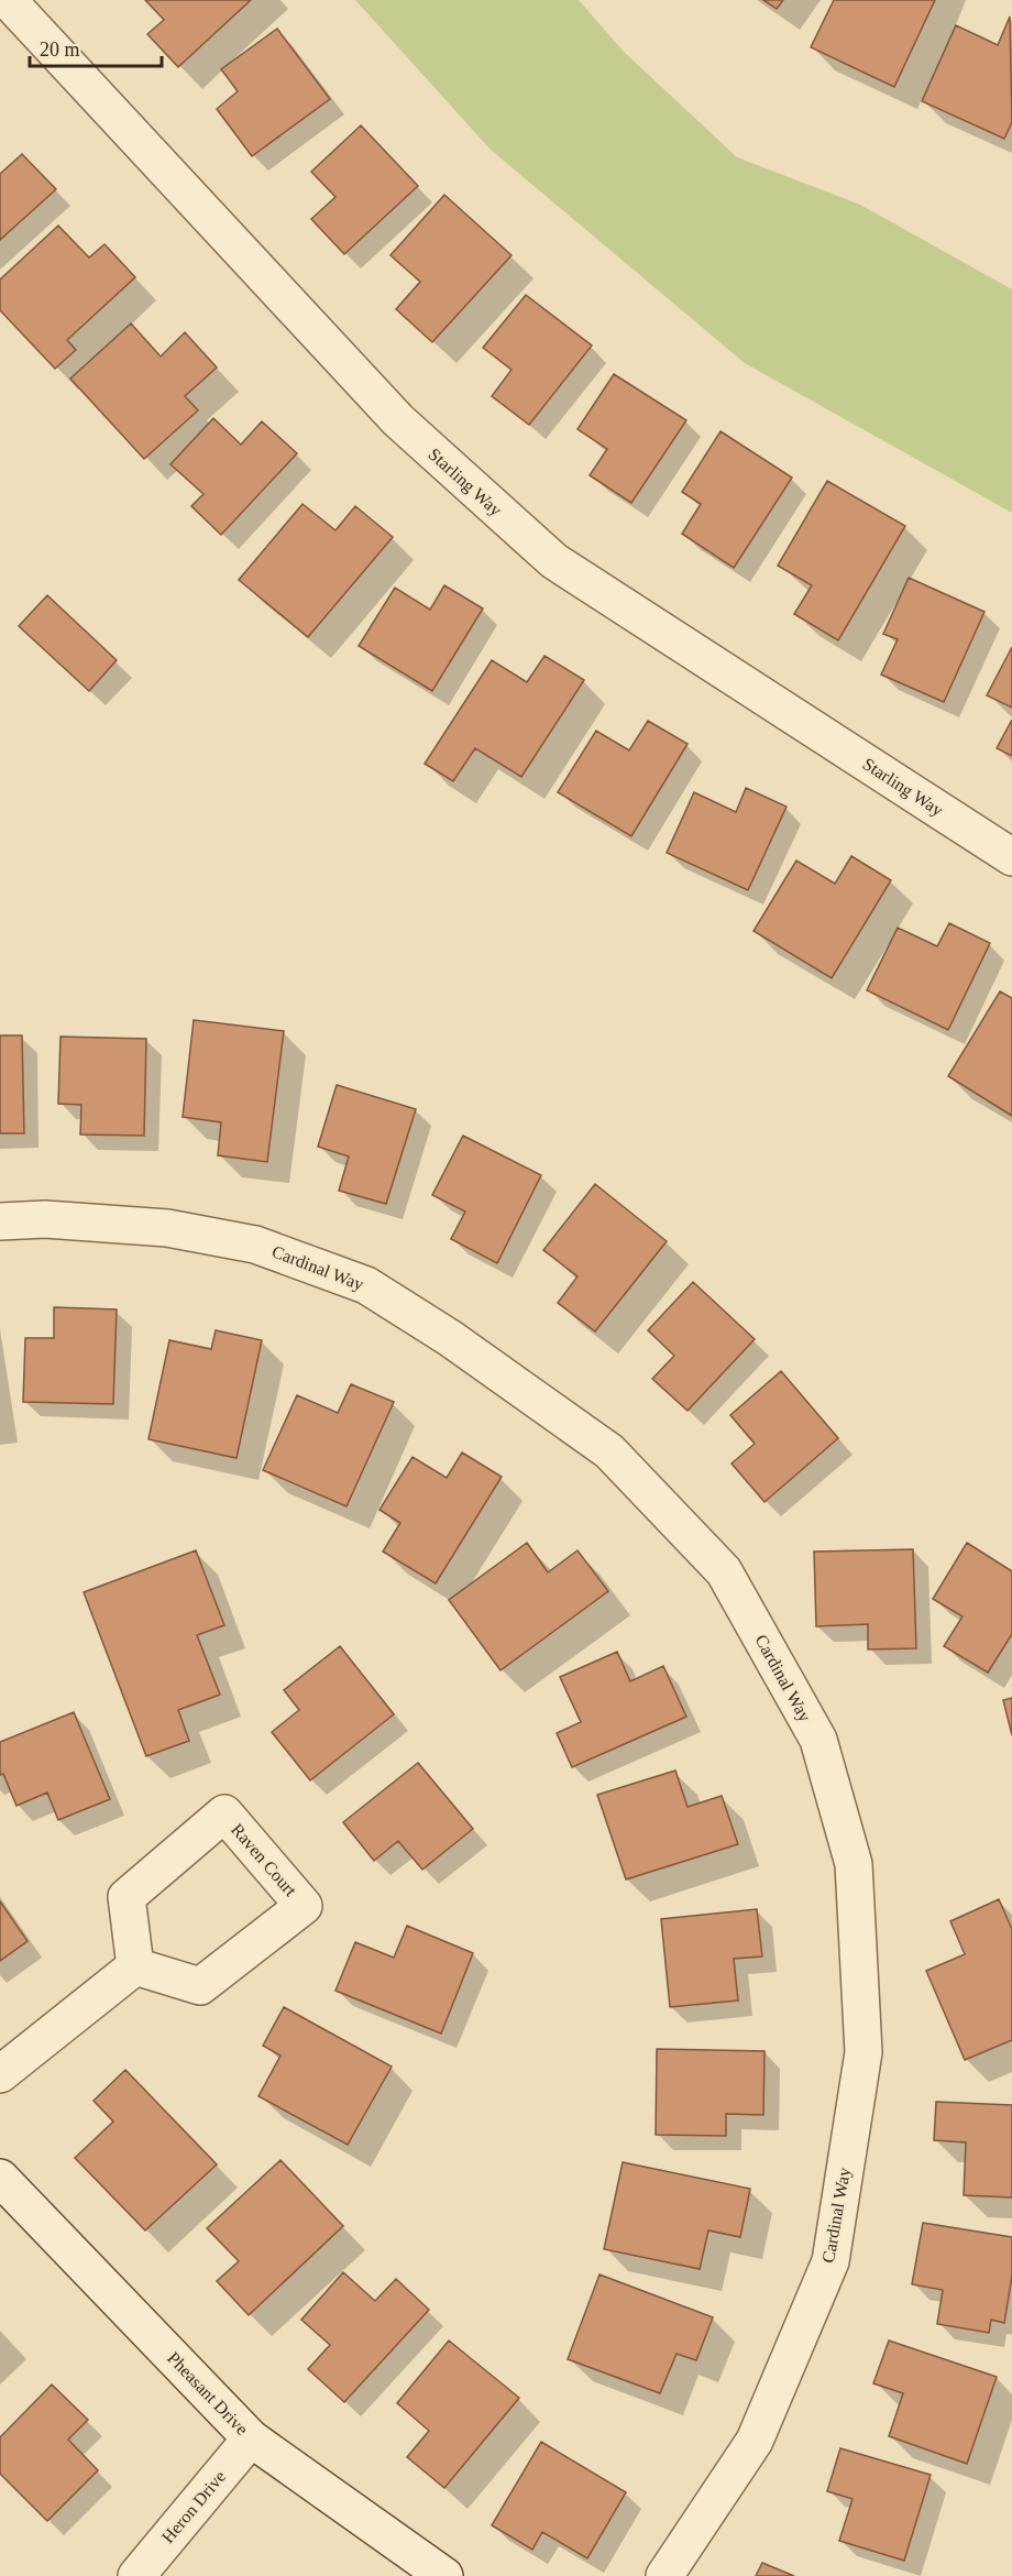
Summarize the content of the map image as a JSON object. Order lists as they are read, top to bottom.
{
  "streets": {
    "street": [
      "Starling Way",
      "Cardinal Way",
      "Raven Court",
      "Pheasant Drive",
      "Heron Drive"
    ]
  },
  "crossings": [
    ["Pheasant Drive", "Heron Drive"]
  ],
  "scale_bar": "20 m"
}
